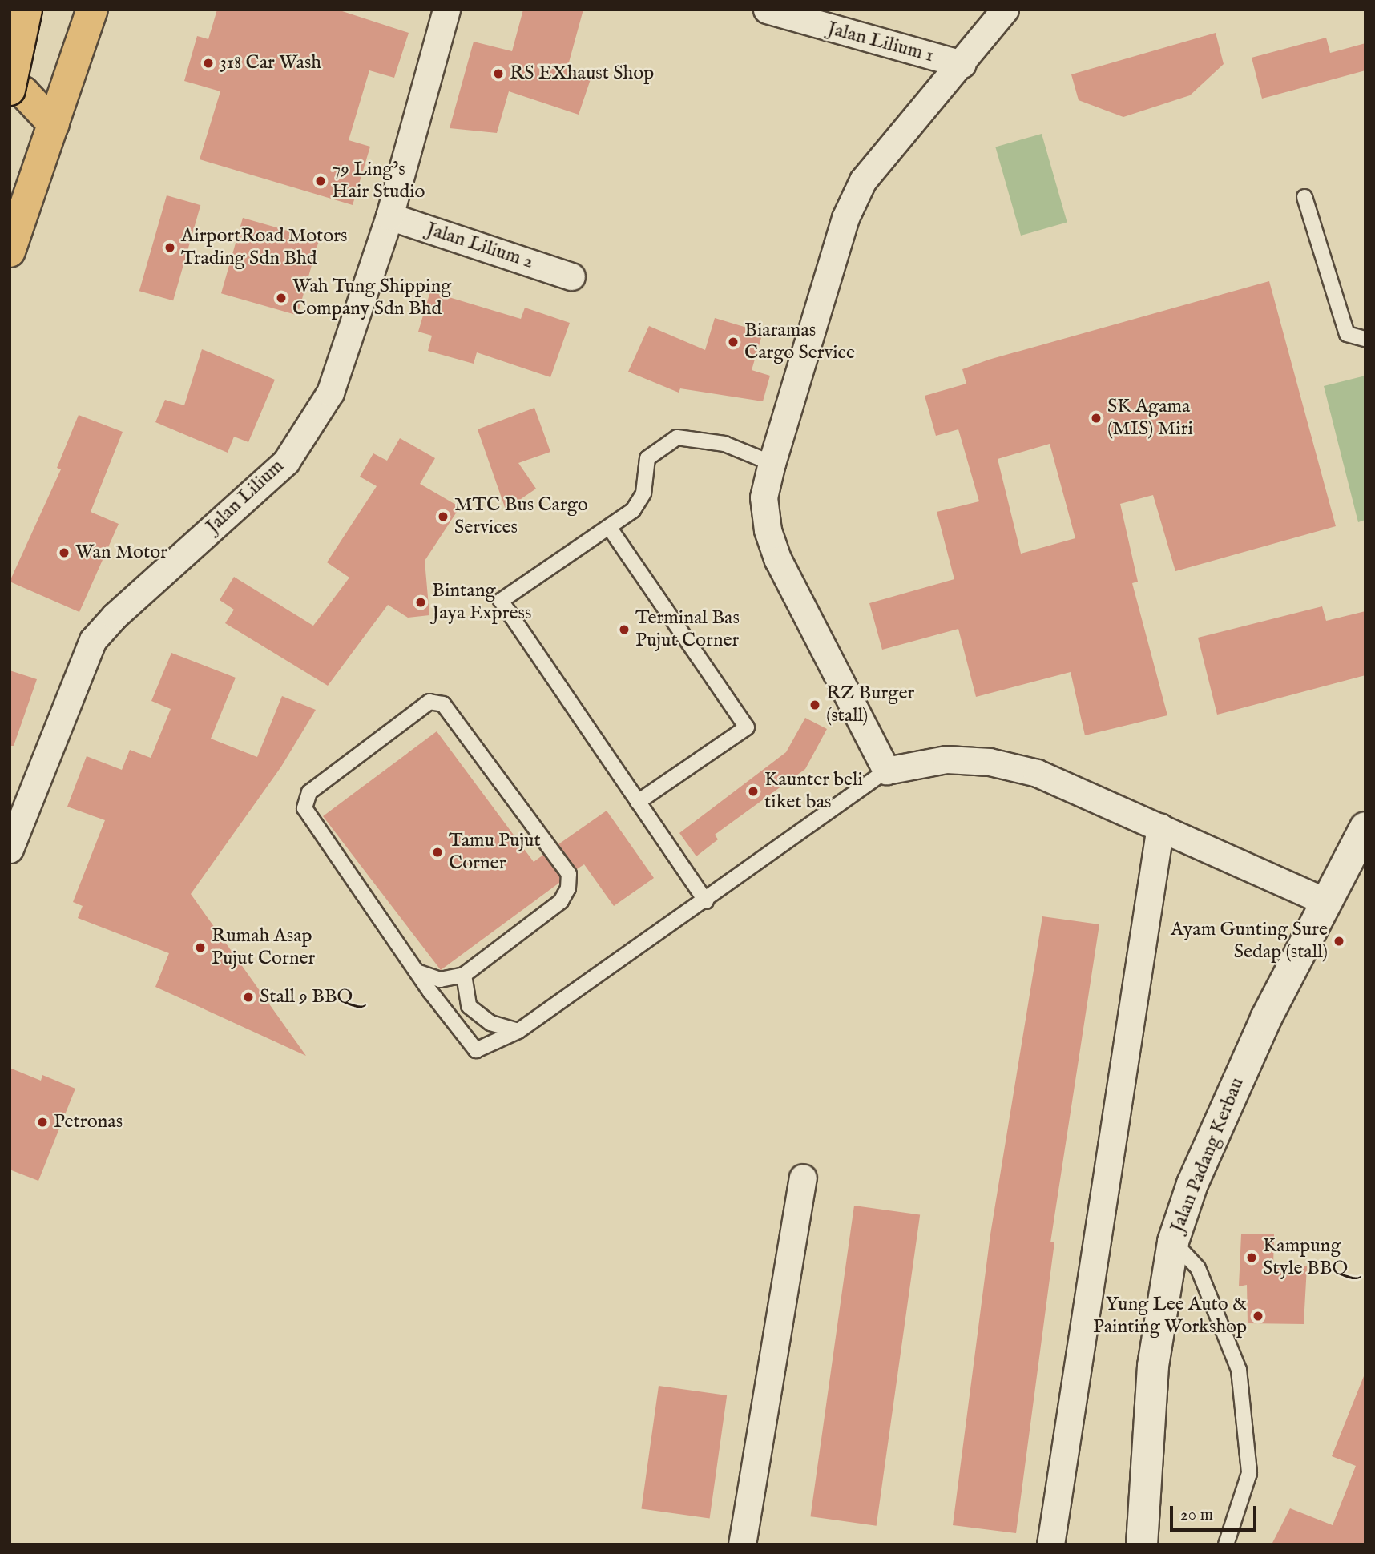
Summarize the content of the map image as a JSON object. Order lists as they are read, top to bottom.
{
  "streets": {
    "street": [
      "Jalan Lilium 1",
      "Jalan Lilium 2",
      "Jalan Lilium",
      "Jalan Padang Kerbau"
    ]
  },
  "crossings": [
    ["Jalan Lilium 2", "Jalan Lilium"]
  ],
  "places": [
    "318 Car Wash",
    "RS EXhaust Shop",
    "79 Ling’s Hair Studio",
    "AirportRoad Motors Trading Sdn Bhd",
    "Wah Tung Shipping Company Sdn Bhd",
    "Biaramas Cargo Service",
    "SK Agama (MIS) Miri",
    "MTC Bus Cargo Services",
    "Wan Motor",
    "Bintang Jaya Express",
    "Terminal Bas Pujut Corner",
    "RZ Burger (stall)",
    "Kaunter beli tiket bas",
    "Tamu Pujut Corner",
    "Ayam Gunting Sure Sedap (stall)",
    "Rumah Asap Pujut Corner",
    "Stall 9 BBQ",
    "Petronas",
    "Kampung Style BBQ",
    "Yung Lee Auto & Painting Workshop"
  ],
  "scale_bar": "20 m"
}
